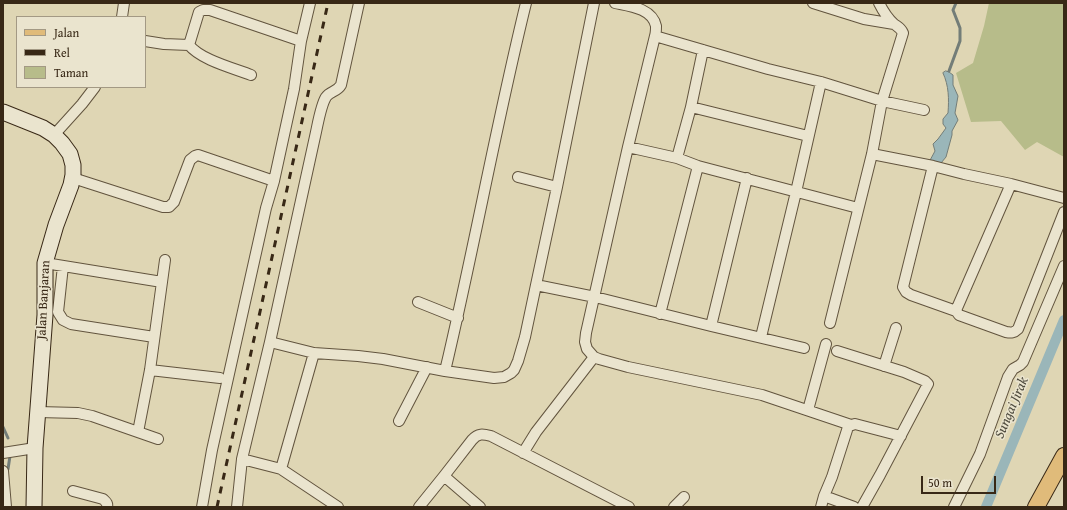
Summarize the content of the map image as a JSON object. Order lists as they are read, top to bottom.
{
  "streets": {
    "street": ["Jalan Banjaran"]
  },
  "water": ["Sungai Jirak"],
  "legend": ["Jalan", "Rel", "Taman"],
  "scale_bar": "50 m"
}
